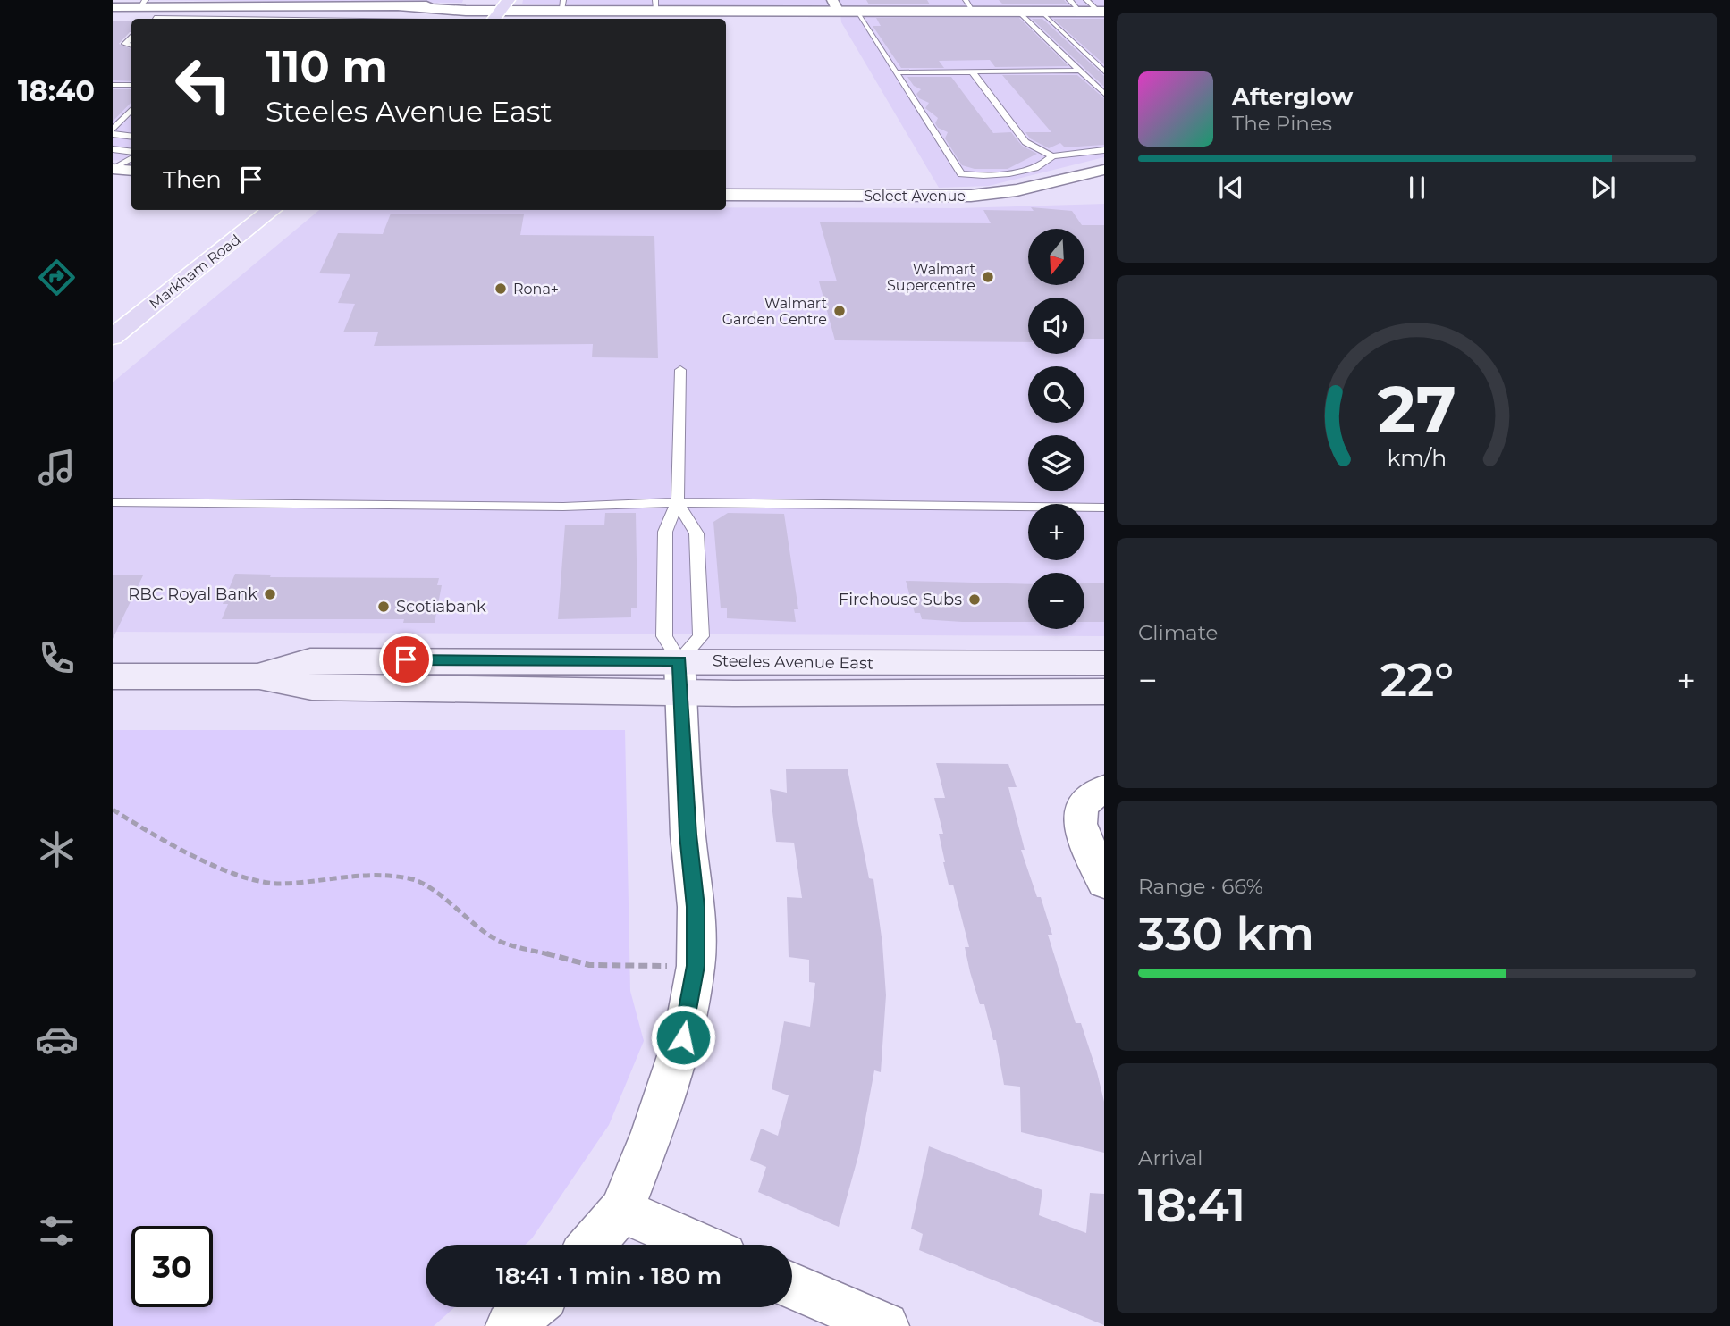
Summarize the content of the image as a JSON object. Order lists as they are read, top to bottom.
{
  "streets": {
    "main road": ["Markham Road", "Steeles Avenue East"],
    "street": ["Select Avenue"]
  },
  "places": [
    "Walmart Supercentre",
    "Rona+",
    "Walmart Garden Centre",
    "RBC Royal Bank",
    "Firehouse Subs",
    "Scotiabank"
  ],
  "north": "bottom",
  "page": {
    "tabs": "18:40",
    "turn": ["110 m", "Steeles Avenue East"],
    "song": ["Afterglow", "The Pines"],
    "then": "Then",
    "map_buttons": ["+", "−"],
    "tile": [
      "Climate",
      ["Range · 66%", "330 km"],
      ["Arrival", "18:41"]
    ],
    "heat": ["−", "22°", "+"],
    "limit": "30",
    "trip": "18:41 · 1 min · 180 m",
    "gauge": ["27", "km/h"]
  }
}
